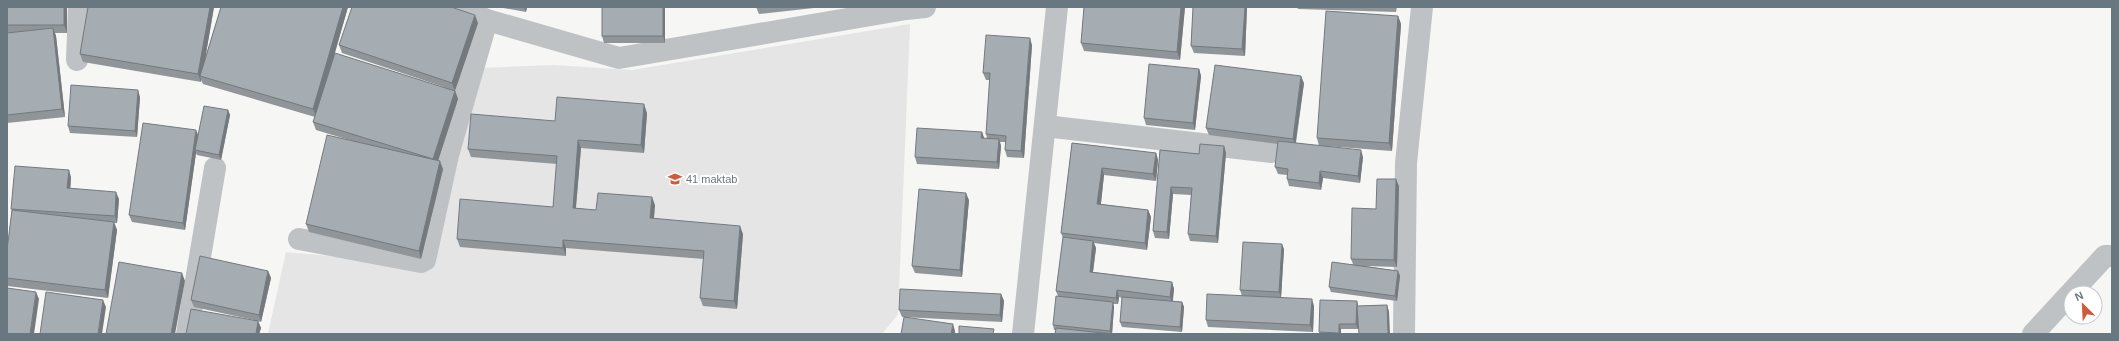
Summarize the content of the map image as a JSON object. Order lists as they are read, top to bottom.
{
  "places": {
    "school or university": ["41 maktab"]
  },
  "north": "top left"
}
